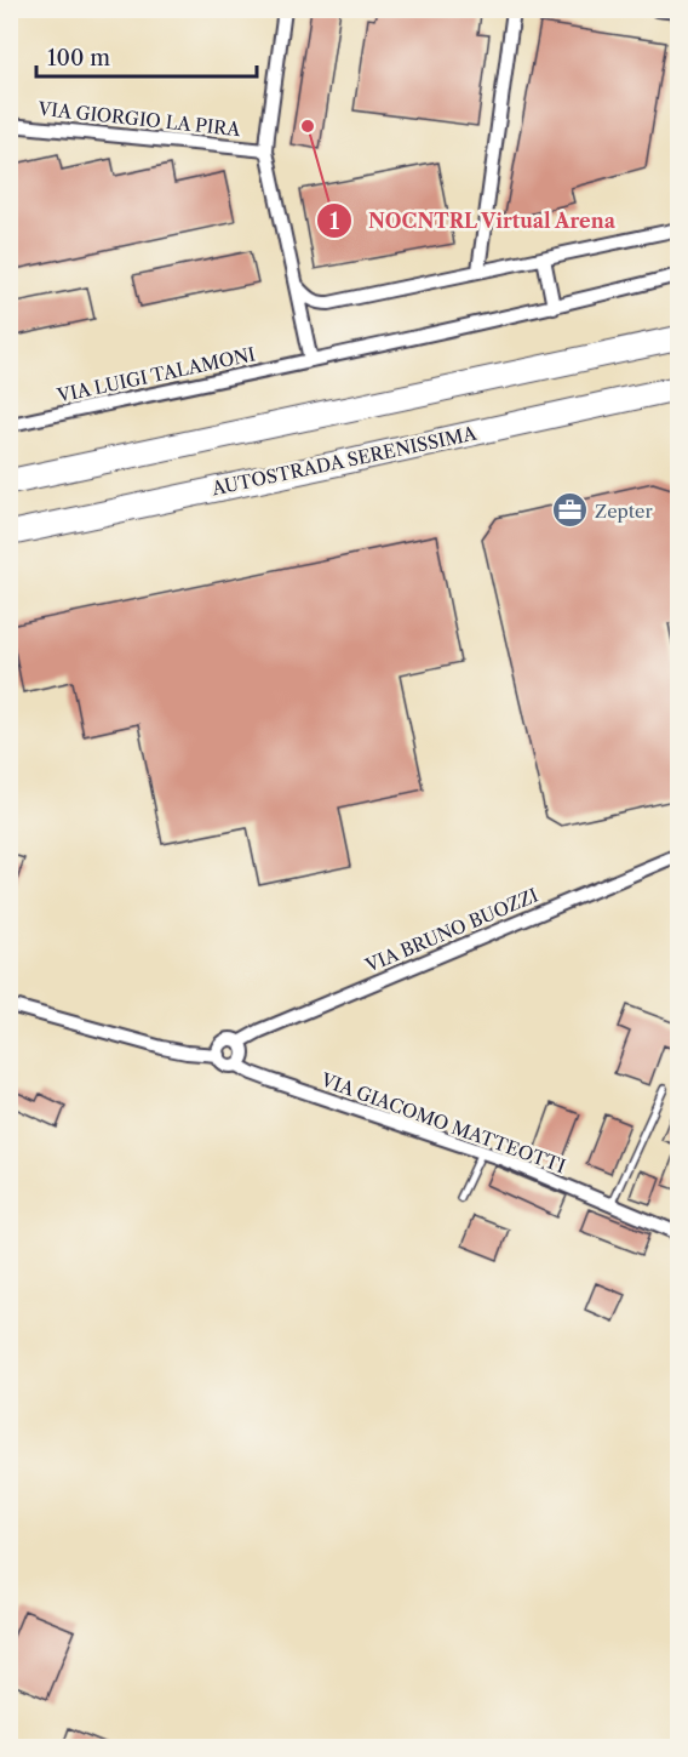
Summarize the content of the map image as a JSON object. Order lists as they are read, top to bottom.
{
  "streets": {
    "highway": ["AUTOSTRADA SERENISSIMA"],
    "street": [
      "VIA GIORGIO LA PIRA",
      "VIA LUIGI TALAMONI",
      "VIA BRUNO BUOZZI",
      "VIA GIACOMO MATTEOTTI"
    ]
  },
  "crossings": [
    ["VIA BRUNO BUOZZI", "VIA GIACOMO MATTEOTTI"]
  ],
  "places": {
    "other": ["NOCNTRL Virtual Arena"],
    "office": ["Zepter"]
  },
  "scale_bar": "100 m"
}
